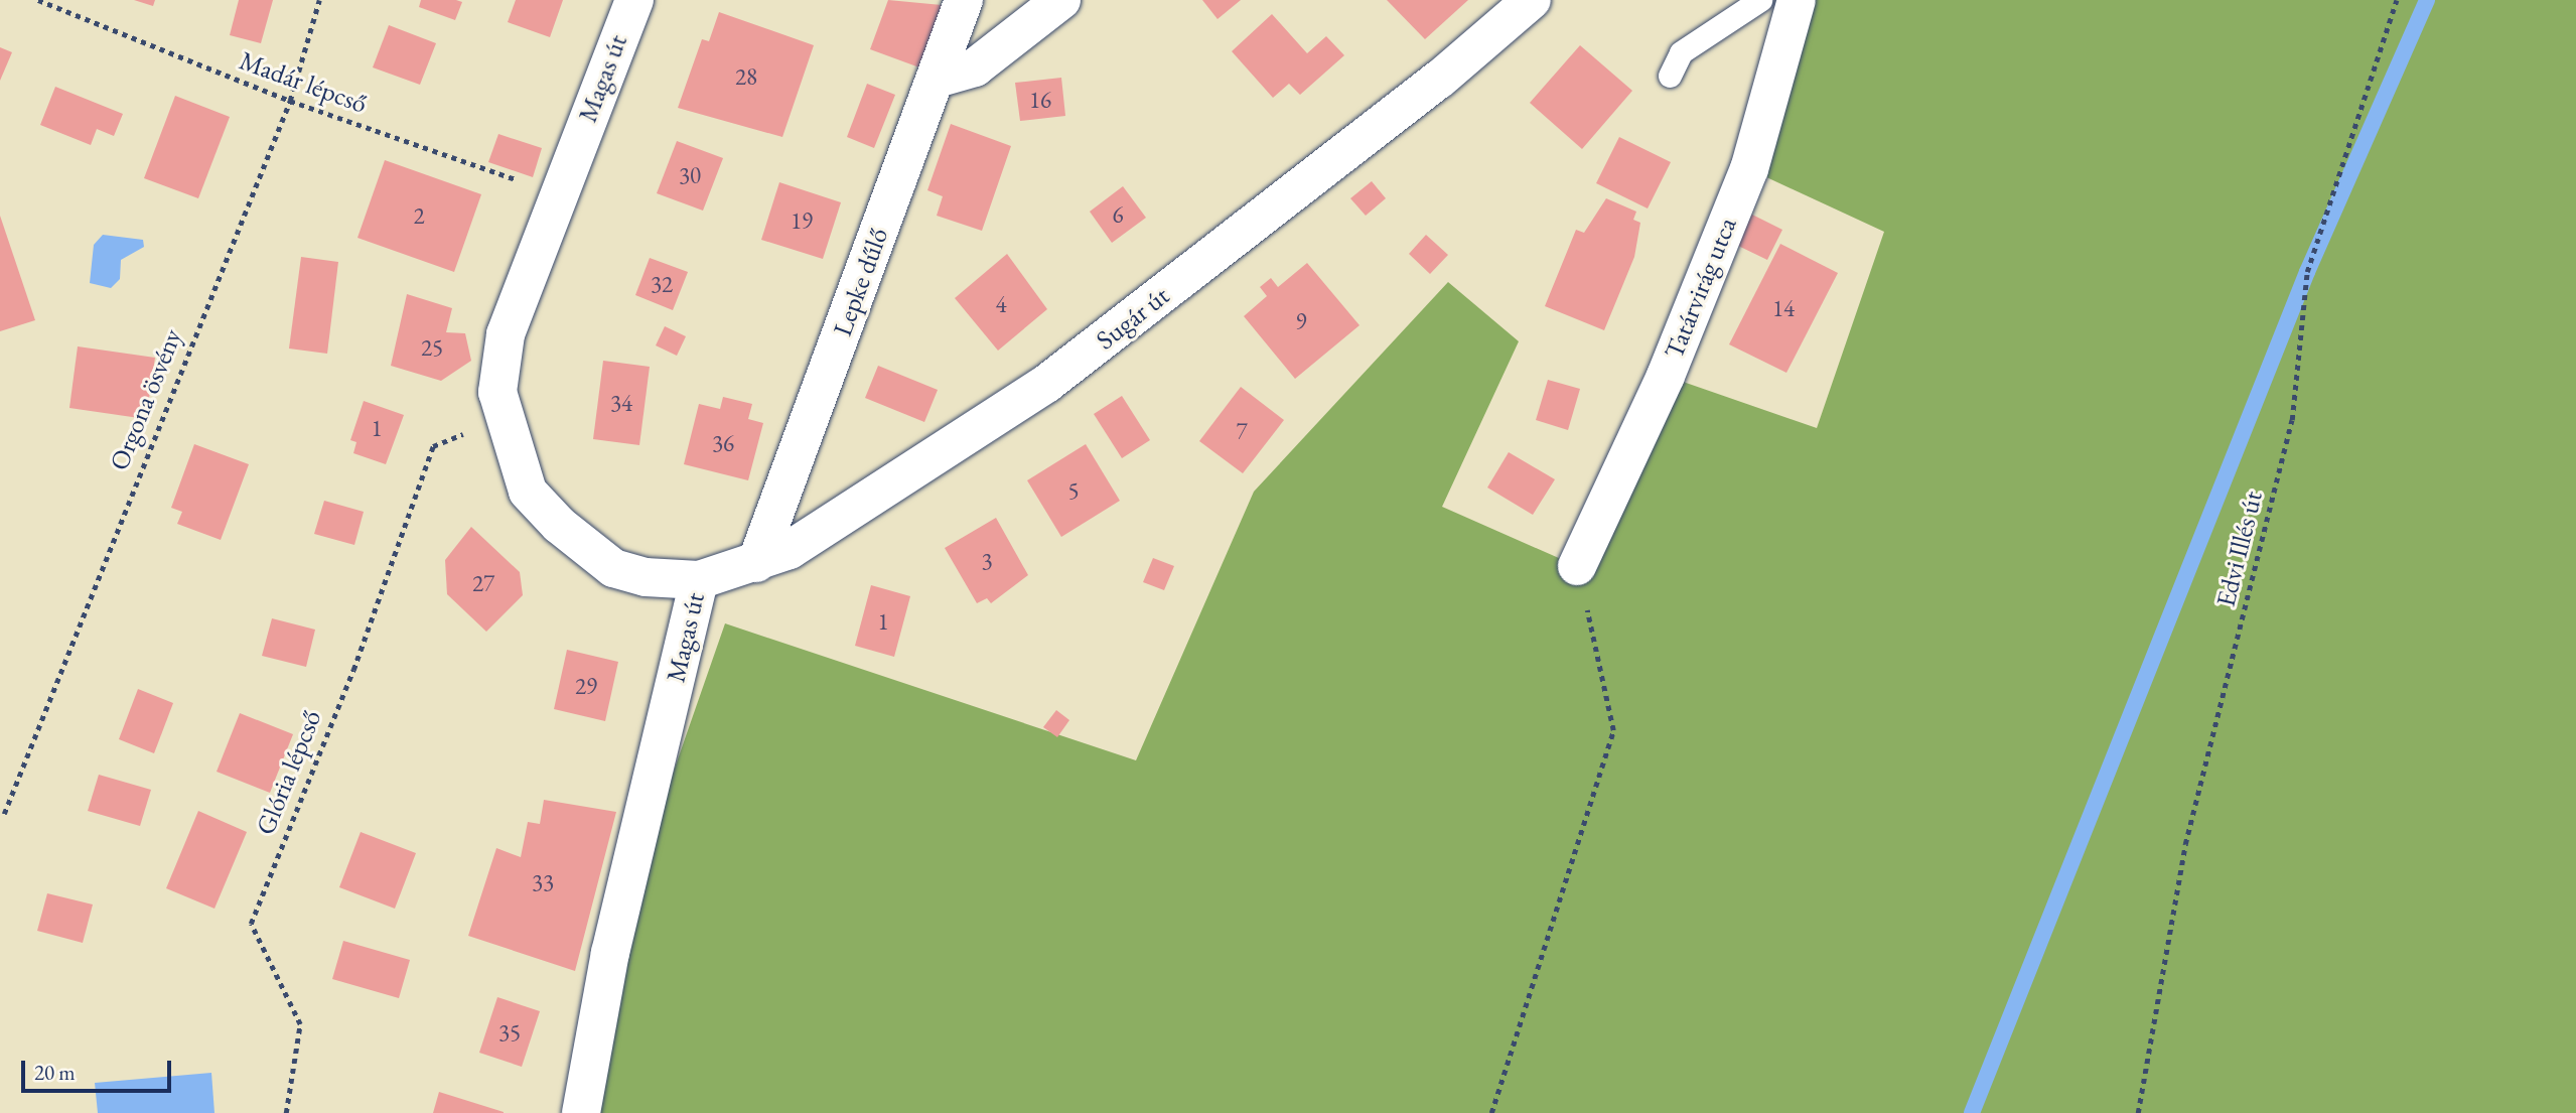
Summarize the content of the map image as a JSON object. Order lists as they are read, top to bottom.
{
  "streets": {
    "street": [
      "Magas út",
      "Lepke dűlő",
      "Tatárvirág utca",
      "Sugár út"
    ],
    "path": [
      "Madár lépcső",
      "Orgona ösvény",
      "Edvi Illés út",
      "Glória lépcső"
    ]
  },
  "crossings": [
    ["Magas út", "Madár lépcső"],
    ["Magas út", "Sugár út"],
    ["Madár lépcső", "Orgona ösvény"],
    ["Lepke dűlő", "Sugár út"]
  ],
  "house_numbers": [
    "28",
    "16",
    "30",
    "6",
    "2",
    "19",
    "32",
    "4",
    "14",
    "9",
    "25",
    "34",
    "1",
    "7",
    "36",
    "5",
    "3",
    "27",
    "1",
    "29",
    "33",
    "35"
  ],
  "scale_bar": "20 m"
}
